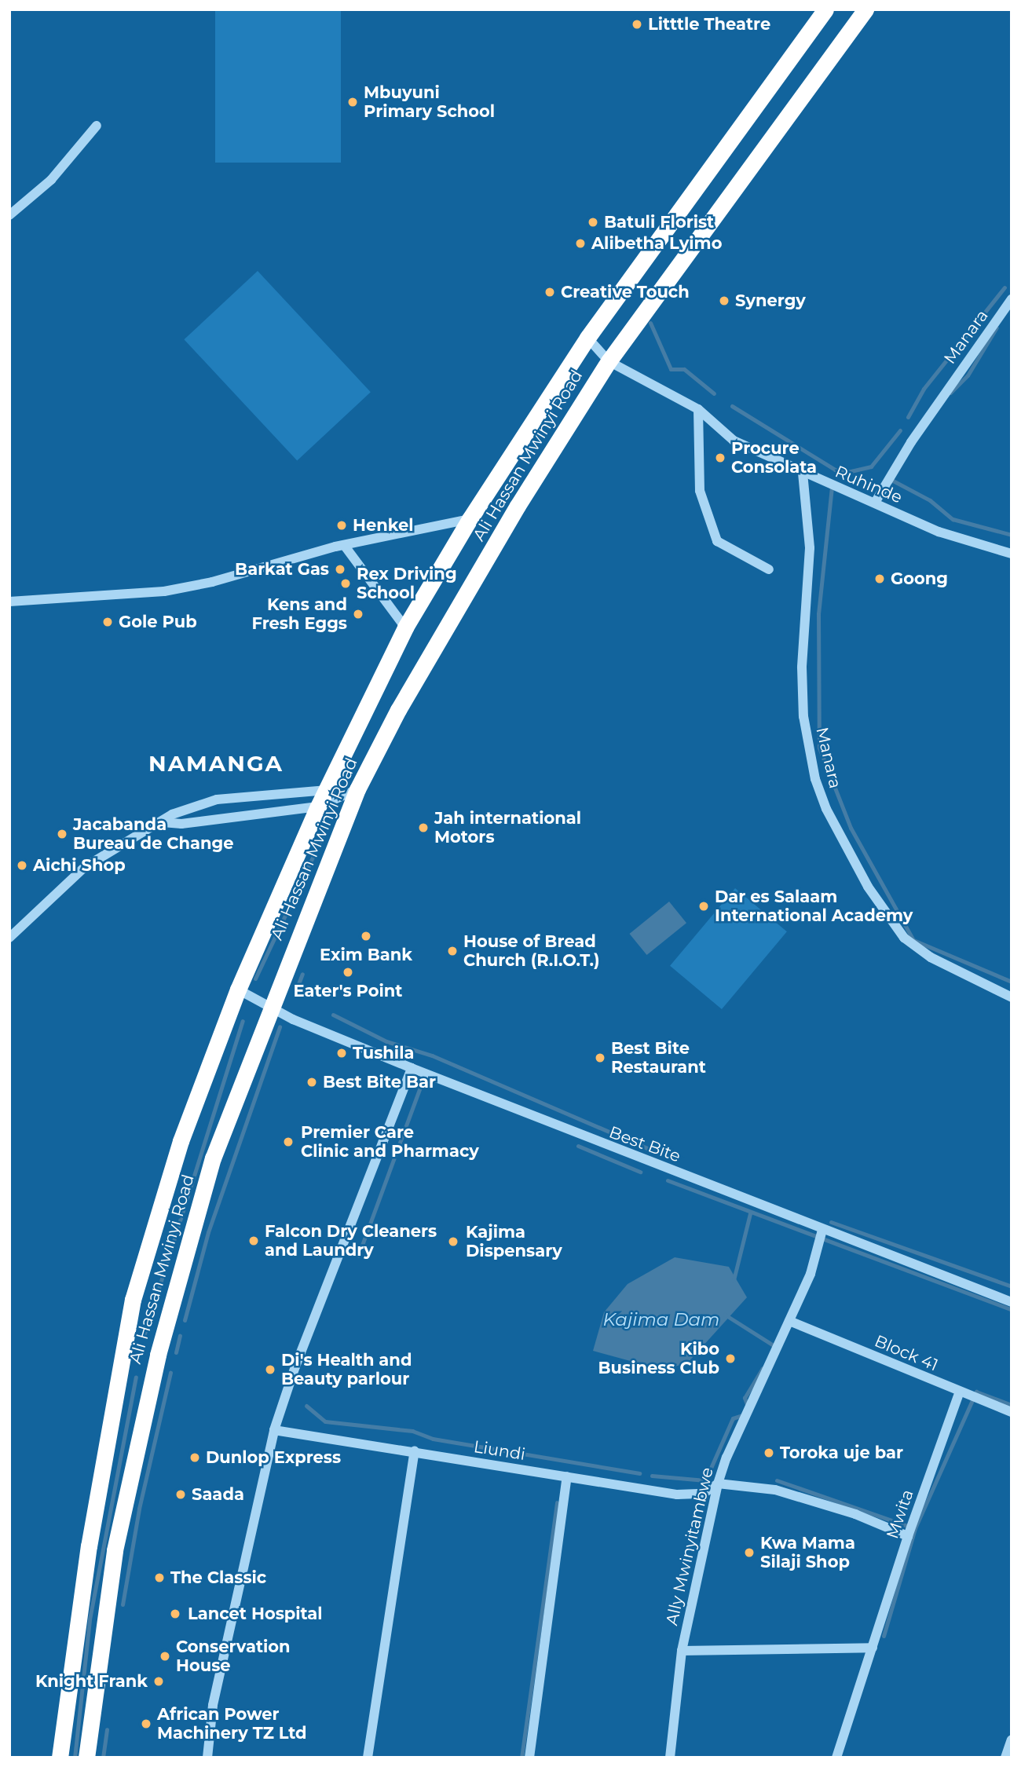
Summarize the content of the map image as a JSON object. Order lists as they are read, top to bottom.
{
  "streets": {
    "highway": ["Ali Hassan Mwinyi Road"],
    "street": [
      "Manara",
      "Ruhinde",
      "Best Bite",
      "Block 41",
      "Liundi",
      "Mwita",
      "Ally Mwinyitambwe"
    ]
  },
  "crossings": [
    ["Manara", "Ruhinde"],
    ["Ali Hassan Mwinyi Road", "Ruhinde"],
    ["Ali Hassan Mwinyi Road", "Best Bite"],
    ["Best Bite", "Ally Mwinyitambwe"],
    ["Block 41", "Mwita"],
    ["Block 41", "Ally Mwinyitambwe"],
    ["Liundi", "Ally Mwinyitambwe"]
  ],
  "districts": ["NAMANGA"],
  "water": ["Kajima Dam"],
  "places": [
    "Litttle Theatre",
    "Mbuyuni Primary School",
    "Batuli Florist",
    "Alibetha Lyimo",
    "Creative Touch",
    "Synergy",
    "Procure Consolata",
    "Henkel",
    "Barkat Gas",
    "Goong",
    "Rex Driving School",
    "Kens and Fresh Eggs",
    "Gole Pub",
    "Jah international Motors",
    "Jacabanda Bureau de Change",
    "Aichi Shop",
    "Dar es Salaam International Academy",
    "Exim Bank",
    "House of Bread Church (R.I.O.T.)",
    "Eater's Point",
    "Tushila",
    "Best Bite Restaurant",
    "Best Bite Bar",
    "Premier Care Clinic and Pharmacy",
    "Falcon Dry Cleaners and Laundry",
    "Kajima Dispensary",
    "Kibo Business Club",
    "Di's Health and Beauty parlour",
    "Toroka uje bar",
    "Dunlop Express",
    "Saada",
    "Kwa Mama Silaji Shop",
    "The Classic",
    "Lancet Hospital",
    "Conservation House",
    "Knight Frank",
    "African Power Machinery TZ Ltd"
  ]
}
